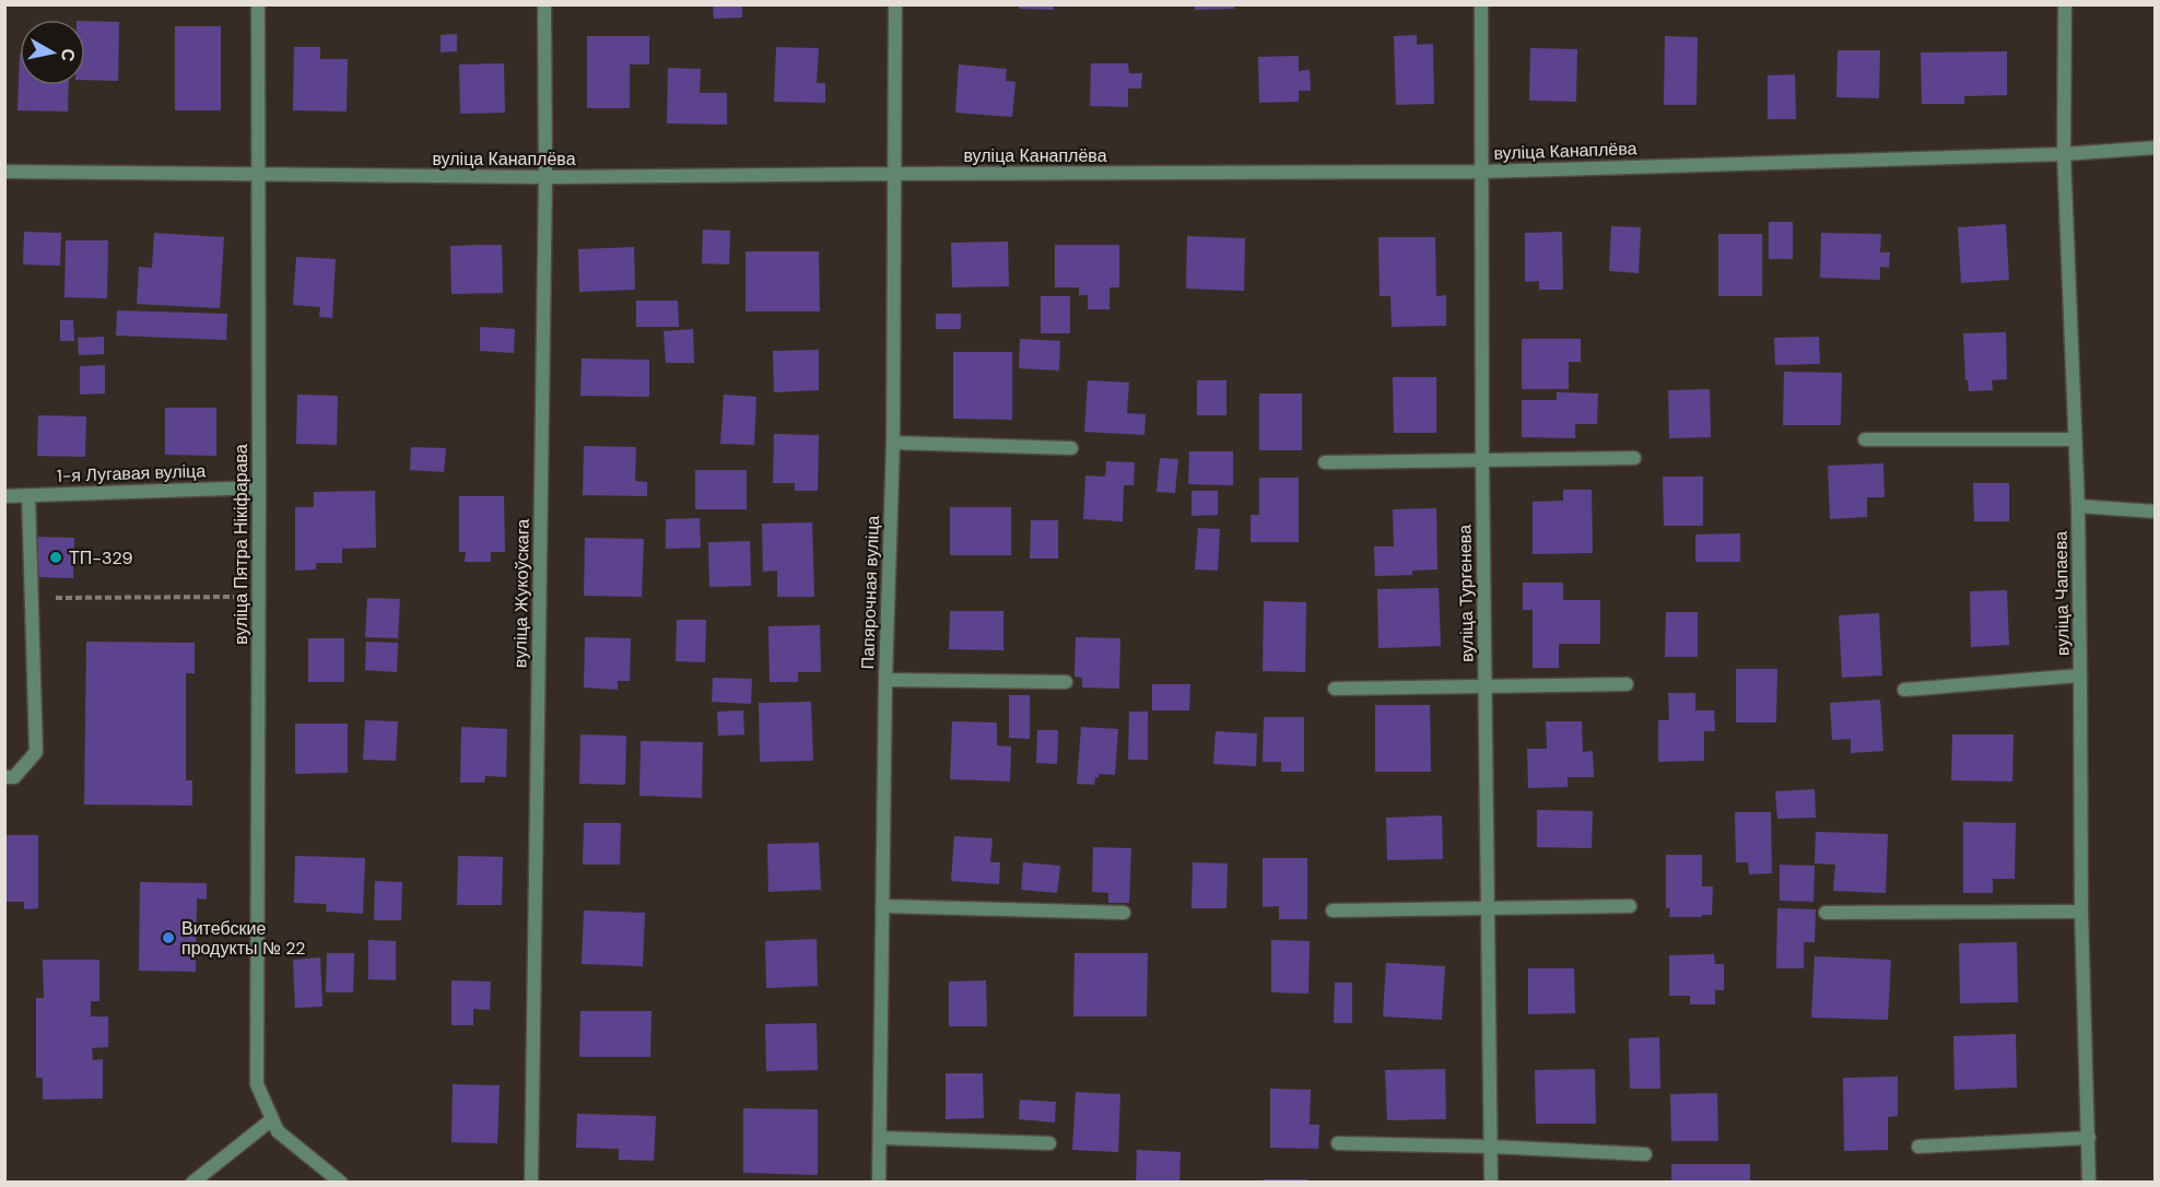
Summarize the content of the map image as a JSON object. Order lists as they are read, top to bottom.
{
  "streets": {
    "street": [
      "вуліца Канаплёва",
      "1-я Лугавая вуліца",
      "вуліца Пятра Нікіфарава",
      "Папярочная вуліца",
      "вуліца Жукоўскага",
      "вуліца Тургенева",
      "вуліца Чапаева"
    ]
  },
  "crossings": [
    ["вуліца Канаплёва", "вуліца Пятра Нікіфарава"],
    ["вуліца Канаплёва", "Папярочная вуліца"],
    ["вуліца Канаплёва", "вуліца Жукоўскага"],
    ["вуліца Канаплёва", "вуліца Тургенева"],
    ["вуліца Канаплёва", "вуліца Чапаева"],
    ["1-я Лугавая вуліца", "вуліца Пятра Нікіфарава"]
  ],
  "places": ["ТП-329", "Витебские продукты № 22"],
  "north": "right"
}
